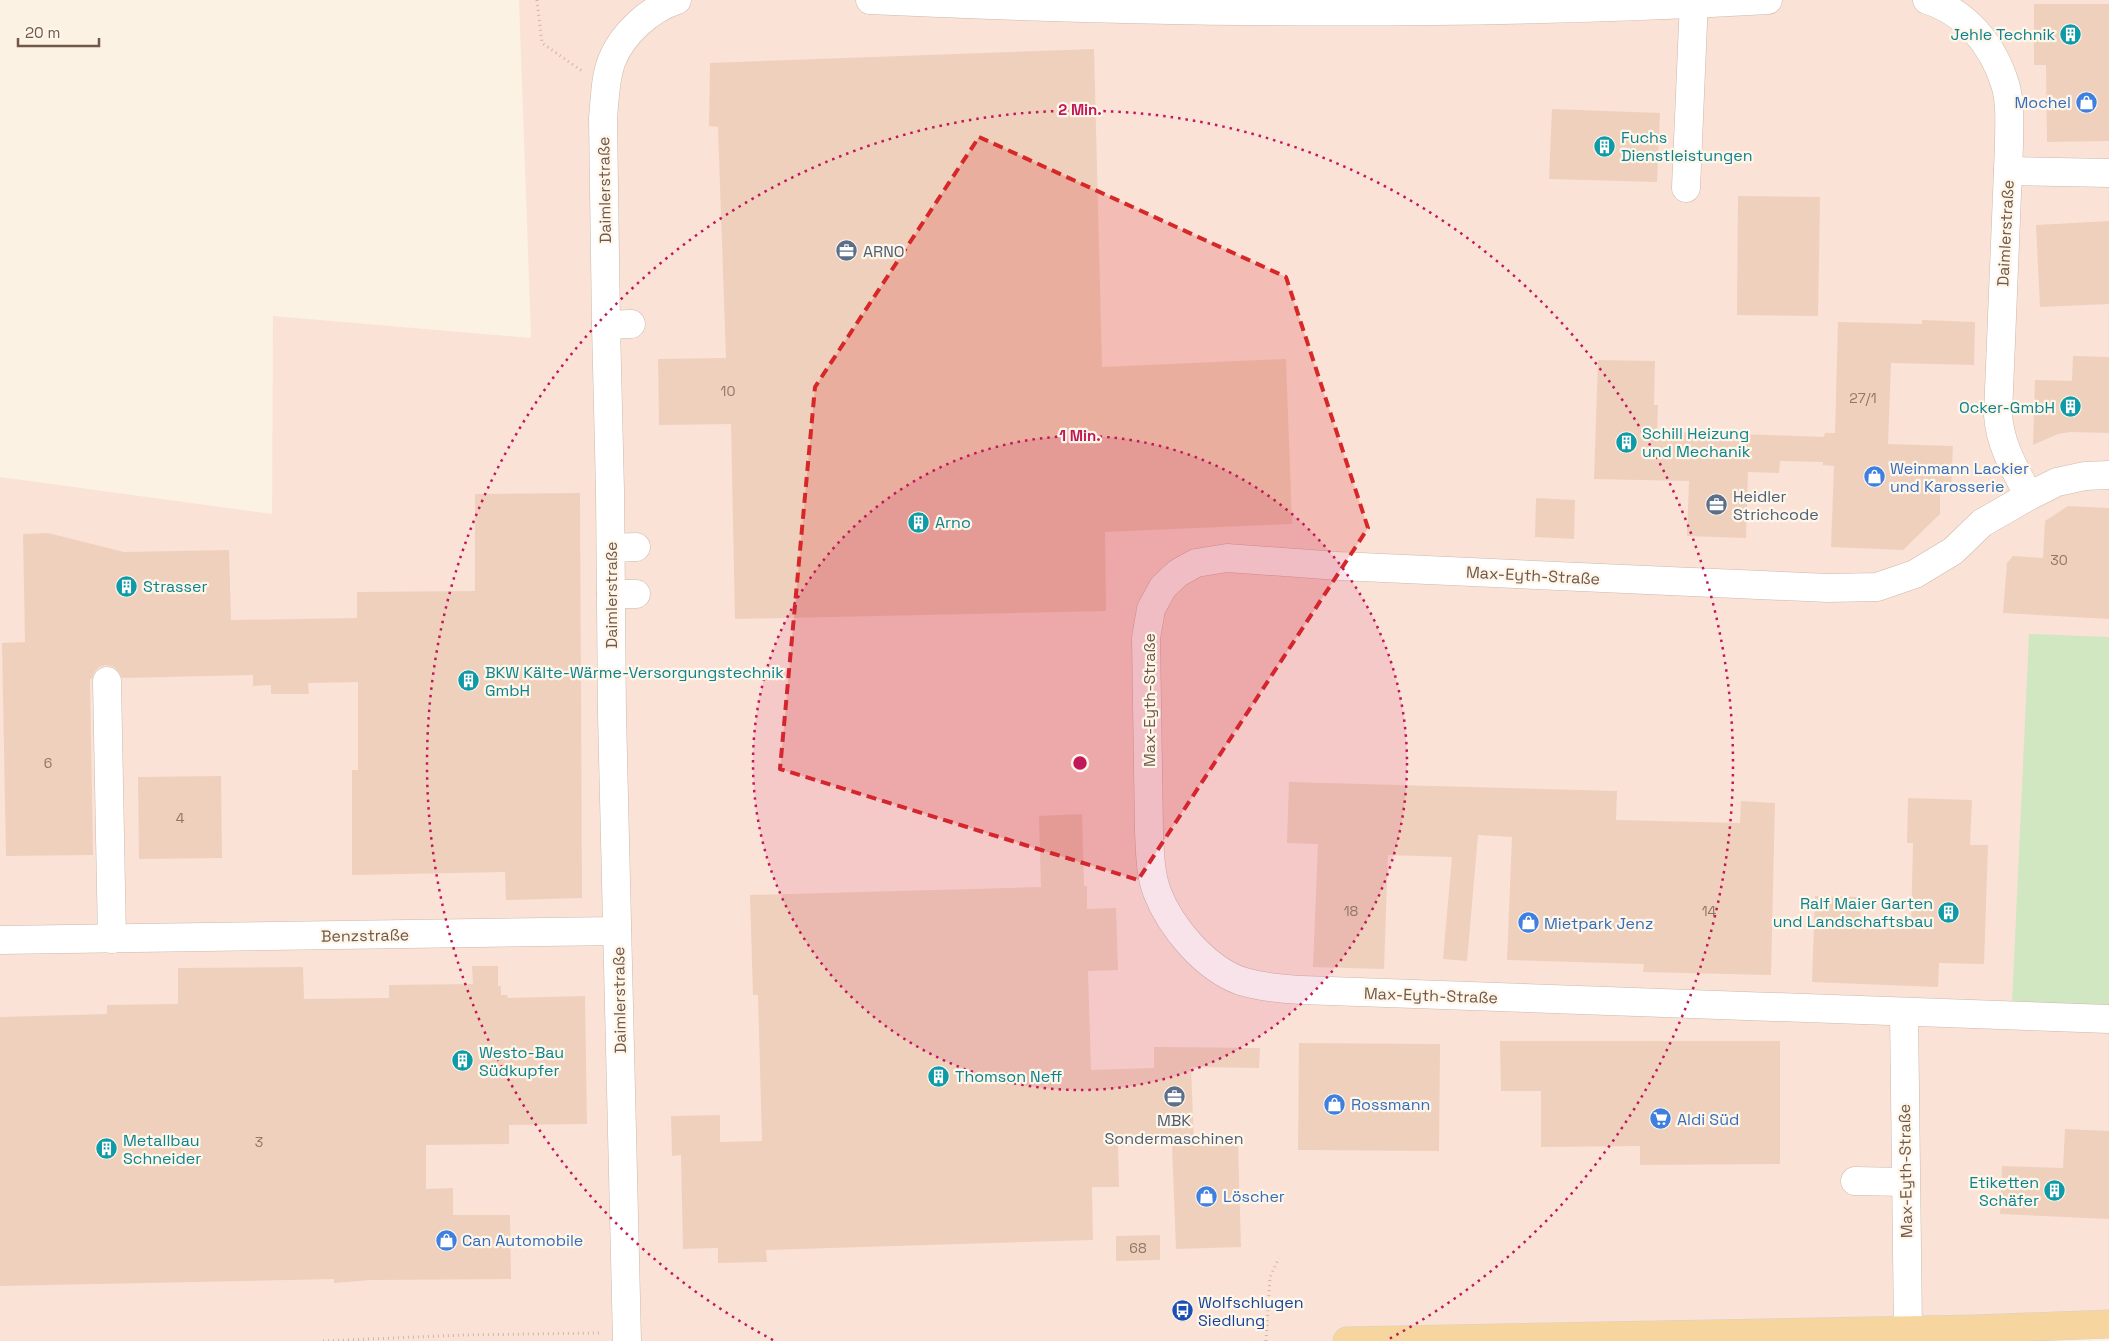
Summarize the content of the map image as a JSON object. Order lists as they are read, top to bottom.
{
  "streets": {
    "street": ["Daimlerstraße", "Max-Eyth-Straße", "Benzstraße"]
  },
  "crossings": [
    ["Daimlerstraße", "Max-Eyth-Straße"],
    ["Daimlerstraße", "Benzstraße"]
  ],
  "places": {
    "building": [
      "Jehle Technik",
      "Fuchs Dienstleistungen",
      "Ocker-GmbH",
      "Schill Heizung und Mechanik",
      "Arno",
      "Strasser",
      "BKW Kälte-Wärme-Versorgungstechnik GmbH",
      "Ralf Maier Garten und Landschaftsbau",
      "Westo-Bau Südkupfer",
      "Thomson Neff",
      "Metallbau Schneider",
      "Etiketten Schäfer"
    ],
    "shop": [
      "Mochel",
      "Weinmann Lackier und Karosserie",
      "Mietpark Jenz",
      "Rossmann",
      "Löscher",
      "Can Automobile"
    ],
    "office": ["ARNO", "Heidler Strichcode", "MBK Sondermaschinen"],
    "supermarket": ["Aldi Süd"],
    "bus stop": ["Wolfschlugen Siedlung"]
  },
  "house_numbers": [
    "10",
    "27/1",
    "30",
    "6",
    "4",
    "18",
    "14",
    "3",
    "68"
  ],
  "scale_bar": "20 m",
  "rings": ["2 Min.", "1 Min."]
}
